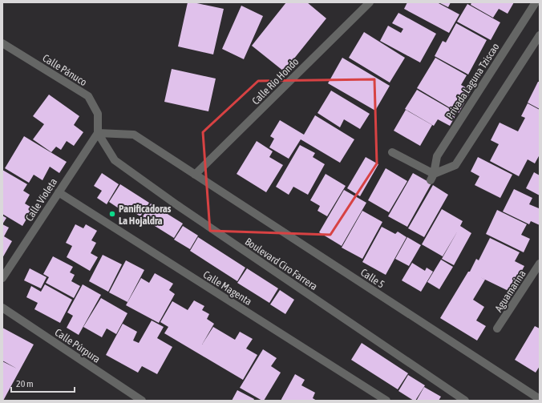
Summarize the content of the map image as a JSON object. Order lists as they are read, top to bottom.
{
  "streets": {
    "street": [
      "Calle Pánuco",
      "Calle Río Hondo",
      "Privada Laguna Tziscao",
      "Calle Violeta",
      "Boulevard Ciro Farrera",
      "Calle 5",
      "Calle Magenta",
      "Aguamarina",
      "Calle Púrpura"
    ]
  },
  "crossings": [
    ["Calle Pánuco", "Calle Violeta"],
    ["Calle Pánuco", "Boulevard Ciro Farrera"],
    ["Calle Río Hondo", "Calle 5"],
    ["Calle Violeta", "Boulevard Ciro Farrera"],
    ["Calle Violeta", "Calle Magenta"]
  ],
  "places": ["Panificadoras La Hojaldra"],
  "scale_bar": "20 m"
}
